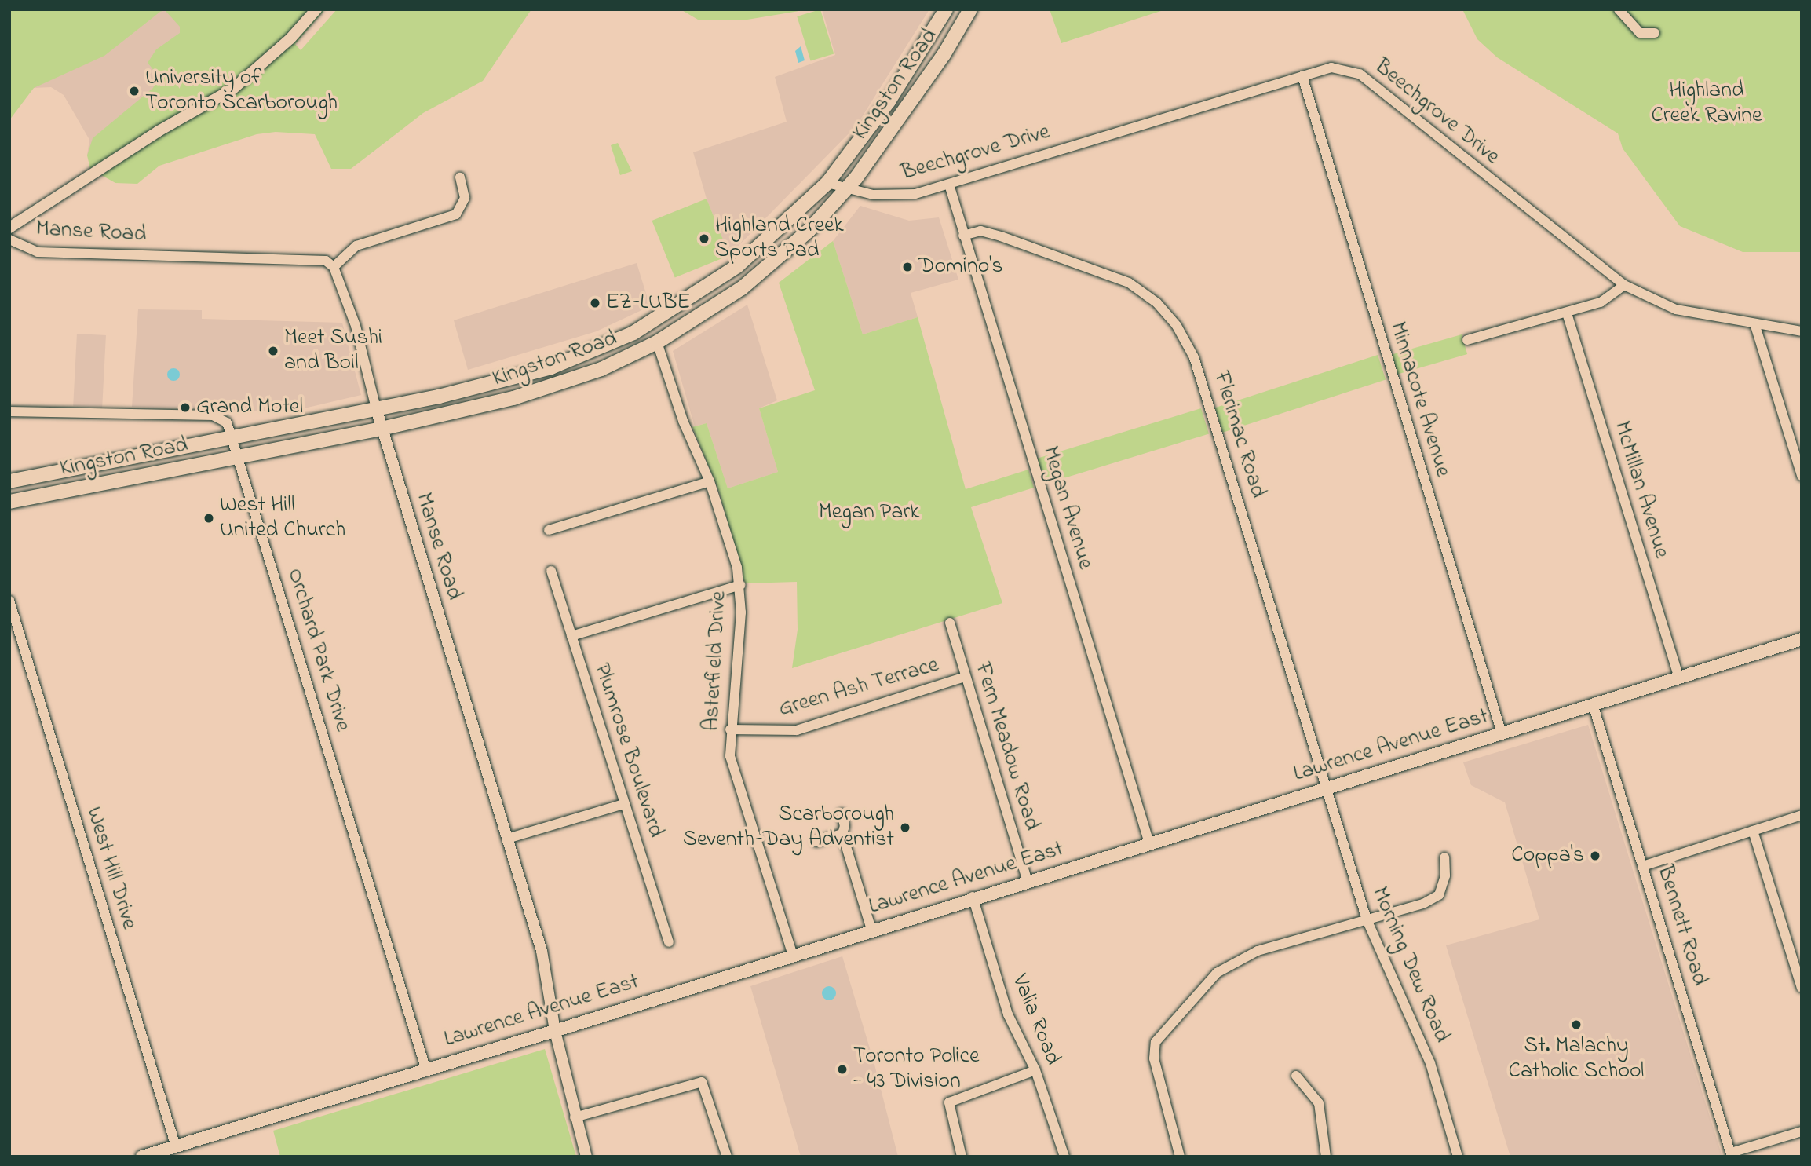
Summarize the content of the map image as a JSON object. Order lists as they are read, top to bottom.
{
  "streets": {
    "main road": ["Kingston Road", "Lawrence Avenue East"],
    "street": [
      "Beechgrove Drive",
      "Manse Road",
      "Minnacote Avenue",
      "Flerimac Road",
      "McMillan Avenue",
      "Megan Avenue",
      "Orchard Park Drive",
      "Asterfield Drive",
      "Green Ash Terrace",
      "Fern Meadow Road",
      "Plumrose Boulevard",
      "West Hill Drive",
      "Bennett Road",
      "Morning Dew Road",
      "Valia Road"
    ]
  },
  "crossings": [
    ["Kingston Road", "Beechgrove Drive"],
    ["Kingston Road", "Manse Road"],
    ["Kingston Road", "Orchard Park Drive"],
    ["Kingston Road", "Asterfield Drive"],
    ["Beechgrove Drive", "Minnacote Avenue"],
    ["Beechgrove Drive", "Megan Avenue"],
    ["Manse Road", "Lawrence Avenue East"],
    ["Minnacote Avenue", "Lawrence Avenue East"],
    ["Flerimac Road", "Megan Avenue"],
    ["Flerimac Road", "Lawrence Avenue East"],
    ["Flerimac Road", "Morning Dew Road"],
    ["McMillan Avenue", "Lawrence Avenue East"],
    ["Megan Avenue", "Lawrence Avenue East"],
    ["Orchard Park Drive", "Lawrence Avenue East"],
    ["Asterfield Drive", "Green Ash Terrace"],
    ["Asterfield Drive", "Lawrence Avenue East"],
    ["Green Ash Terrace", "Fern Meadow Road"],
    ["Lawrence Avenue East", "Fern Meadow Road"],
    ["Lawrence Avenue East", "West Hill Drive"],
    ["Lawrence Avenue East", "Bennett Road"],
    ["Lawrence Avenue East", "Morning Dew Road"],
    ["Lawrence Avenue East", "Valia Road"]
  ],
  "parks": ["Highland Creek Ravine", "Megan Park"],
  "places": [
    "University of Toronto Scarborough",
    "Highland Creek Sports Pad",
    "Domino's",
    "EZ-LUBE",
    "Meet Sushi and Boil",
    "Grand Motel",
    "West Hill United Church",
    "Scarborough Seventh-Day Adventist",
    "Coppa's",
    "St. Malachy Catholic School",
    "Toronto Police - 43 Division"
  ]
}
